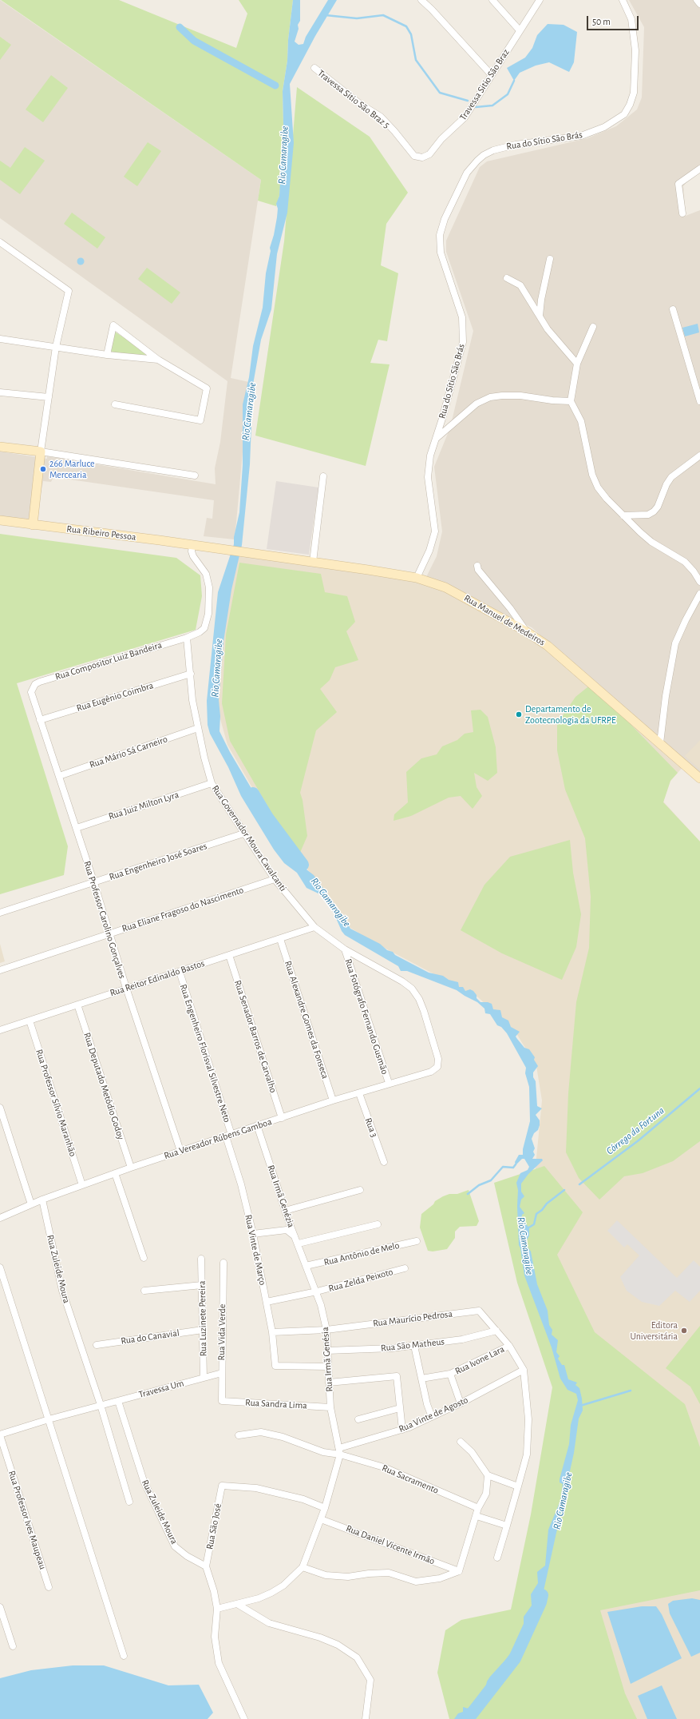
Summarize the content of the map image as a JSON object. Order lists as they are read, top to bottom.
{
  "streets": {
    "main road": ["Rua Ribeiro Pessoa", "Rua Manuel de Medeiros"],
    "street": [
      "Travessa Sitio São Braz",
      "Travessa Sitio São Braz 5",
      "Rua do Sítio São Brás",
      "Rua Compositor Luiz Bandeira",
      "Rua Eugênio Coimbra",
      "Rua Mário Sá Carneiro",
      "Rua Juiz Milton Lyra",
      "Rua Governador Moura Cavalcanti",
      "Rua Engenheiro José Soares",
      "Rua Eliane Fragoso do Nascimento",
      "Rua Professor Carolino Gonçalves",
      "Rua Reitor Edinaldo Bastos",
      "Rua Fotógrafo Fernando Gusmão",
      "Rua Alexandre Gomes da Fonseca",
      "Rua Senador Barros de Carvalho",
      "Rua Engenheiro Florisval Silvestre Neto",
      "Rua Deputado Metódio Godoy",
      "Rua Professor Sílvio Maranhão",
      "Rua 3",
      "Rua Vereador Rúbens Gamboa",
      "Rua Irmã Genézia",
      "Rua Vinte de Março",
      "Rua Antônio de Melo",
      "Rua Zuleide Moura",
      "Rua Zelda Peixoto",
      "Rua Luzinete Pereira",
      "Rua Maurício Pedrosa",
      "Rua Vida Verde",
      "Rua do Canavial",
      "Rua São Matheus",
      "Rua Irmã Genésia",
      "Rua Ivone Lara",
      "Travessa Um",
      "Rua Sandra Lima",
      "Rua Vinte de Agosto",
      "Rua Sacramento",
      "Rua Professor Ives Maupeau",
      "Rua São José",
      "Rua Daniel Vicente Irmão"
    ]
  },
  "crossings": [
    ["Travessa Sitio São Braz", "Travessa Sitio São Braz 5"],
    ["Rua do Sítio São Brás", "Rua Manuel de Medeiros"],
    ["Rua Ribeiro Pessoa", "Rua Manuel de Medeiros"],
    ["Rua Ribeiro Pessoa", "Rua Compositor Luiz Bandeira"],
    ["Rua Compositor Luiz Bandeira", "Rua Governador Moura Cavalcanti"],
    ["Rua Compositor Luiz Bandeira", "Rua Professor Carolino Gonçalves"],
    ["Rua Eugênio Coimbra", "Rua Governador Moura Cavalcanti"],
    ["Rua Eugênio Coimbra", "Rua Professor Carolino Gonçalves"],
    ["Rua Mário Sá Carneiro", "Rua Governador Moura Cavalcanti"],
    ["Rua Mário Sá Carneiro", "Rua Professor Carolino Gonçalves"],
    ["Rua Juiz Milton Lyra", "Rua Governador Moura Cavalcanti"],
    ["Rua Juiz Milton Lyra", "Rua Professor Carolino Gonçalves"],
    ["Rua Governador Moura Cavalcanti", "Rua Engenheiro José Soares"],
    ["Rua Governador Moura Cavalcanti", "Rua Eliane Fragoso do Nascimento"],
    ["Rua Governador Moura Cavalcanti", "Rua Reitor Edinaldo Bastos"],
    ["Rua Governador Moura Cavalcanti", "Rua Fotógrafo Fernando Gusmão"],
    ["Rua Governador Moura Cavalcanti", "Rua Vereador Rúbens Gamboa"],
    ["Rua Engenheiro José Soares", "Rua Professor Carolino Gonçalves"],
    ["Rua Eliane Fragoso do Nascimento", "Rua Professor Carolino Gonçalves"],
    ["Rua Professor Carolino Gonçalves", "Rua Reitor Edinaldo Bastos"],
    ["Rua Professor Carolino Gonçalves", "Rua Vereador Rúbens Gamboa"],
    ["Rua Reitor Edinaldo Bastos", "Rua Alexandre Gomes da Fonseca"],
    ["Rua Reitor Edinaldo Bastos", "Rua Senador Barros de Carvalho"],
    ["Rua Reitor Edinaldo Bastos", "Rua Engenheiro Florisval Silvestre Neto"],
    ["Rua Reitor Edinaldo Bastos", "Rua Deputado Metódio Godoy"],
    ["Rua Reitor Edinaldo Bastos", "Rua Professor Sílvio Maranhão"],
    ["Rua Fotógrafo Fernando Gusmão", "Rua Vereador Rúbens Gamboa"],
    ["Rua Alexandre Gomes da Fonseca", "Rua Vereador Rúbens Gamboa"],
    ["Rua Senador Barros de Carvalho", "Rua Vereador Rúbens Gamboa"],
    ["Rua Engenheiro Florisval Silvestre Neto", "Rua Vereador Rúbens Gamboa"],
    ["Rua Engenheiro Florisval Silvestre Neto", "Rua Vinte de Março"],
    ["Rua Deputado Metódio Godoy", "Rua Vereador Rúbens Gamboa"],
    ["Rua Professor Sílvio Maranhão", "Rua Vereador Rúbens Gamboa"],
    ["Rua 3", "Rua Vereador Rúbens Gamboa"],
    ["Rua Vereador Rúbens Gamboa", "Rua Irmã Genézia"],
    ["Rua Vereador Rúbens Gamboa", "Rua Vinte de Março"],
    ["Rua Vereador Rúbens Gamboa", "Rua Zuleide Moura"],
    ["Rua Irmã Genézia", "Rua Antônio de Melo"],
    ["Rua Irmã Genézia", "Rua Irmã Genésia"],
    ["Rua Vinte de Março", "Rua Zelda Peixoto"],
    ["Rua Vinte de Março", "Rua Maurício Pedrosa"],
    ["Rua Vinte de Março", "Rua Irmã Genésia"],
    ["Rua Antônio de Melo", "Rua Irmã Genésia"],
    ["Rua Zuleide Moura", "Travessa Um"],
    ["Rua Zuleide Moura", "Rua São José"],
    ["Rua Zelda Peixoto", "Rua Irmã Genésia"],
    ["Rua Luzinete Pereira", "Rua do Canavial"],
    ["Rua Luzinete Pereira", "Travessa Um"],
    ["Rua Maurício Pedrosa", "Rua São Matheus"],
    ["Rua Maurício Pedrosa", "Rua Irmã Genésia"],
    ["Rua Maurício Pedrosa", "Rua Ivone Lara"],
    ["Rua Maurício Pedrosa", "Rua Vinte de Agosto"],
    ["Rua Vida Verde", "Travessa Um"],
    ["Rua Vida Verde", "Rua Sandra Lima"],
    ["Rua São Matheus", "Rua Irmã Genésia"],
    ["Rua Irmã Genésia", "Rua Sandra Lima"],
    ["Rua Irmã Genésia", "Rua Vinte de Agosto"],
    ["Rua Irmã Genésia", "Rua Sacramento"],
    ["Rua Ivone Lara", "Rua Vinte de Agosto"],
    ["Travessa Um", "Rua Professor Ives Maupeau"],
    ["Rua Vinte de Agosto", "Rua Sacramento"]
  ],
  "water": ["Rio Camaragibe", "Córrego da Fortuna"],
  "places": ["266 Marluce Mercearia", "Departamento de Zootecnologia da UFRPE", "Editora Universitária"],
  "scale_bar": "50 m"
}
